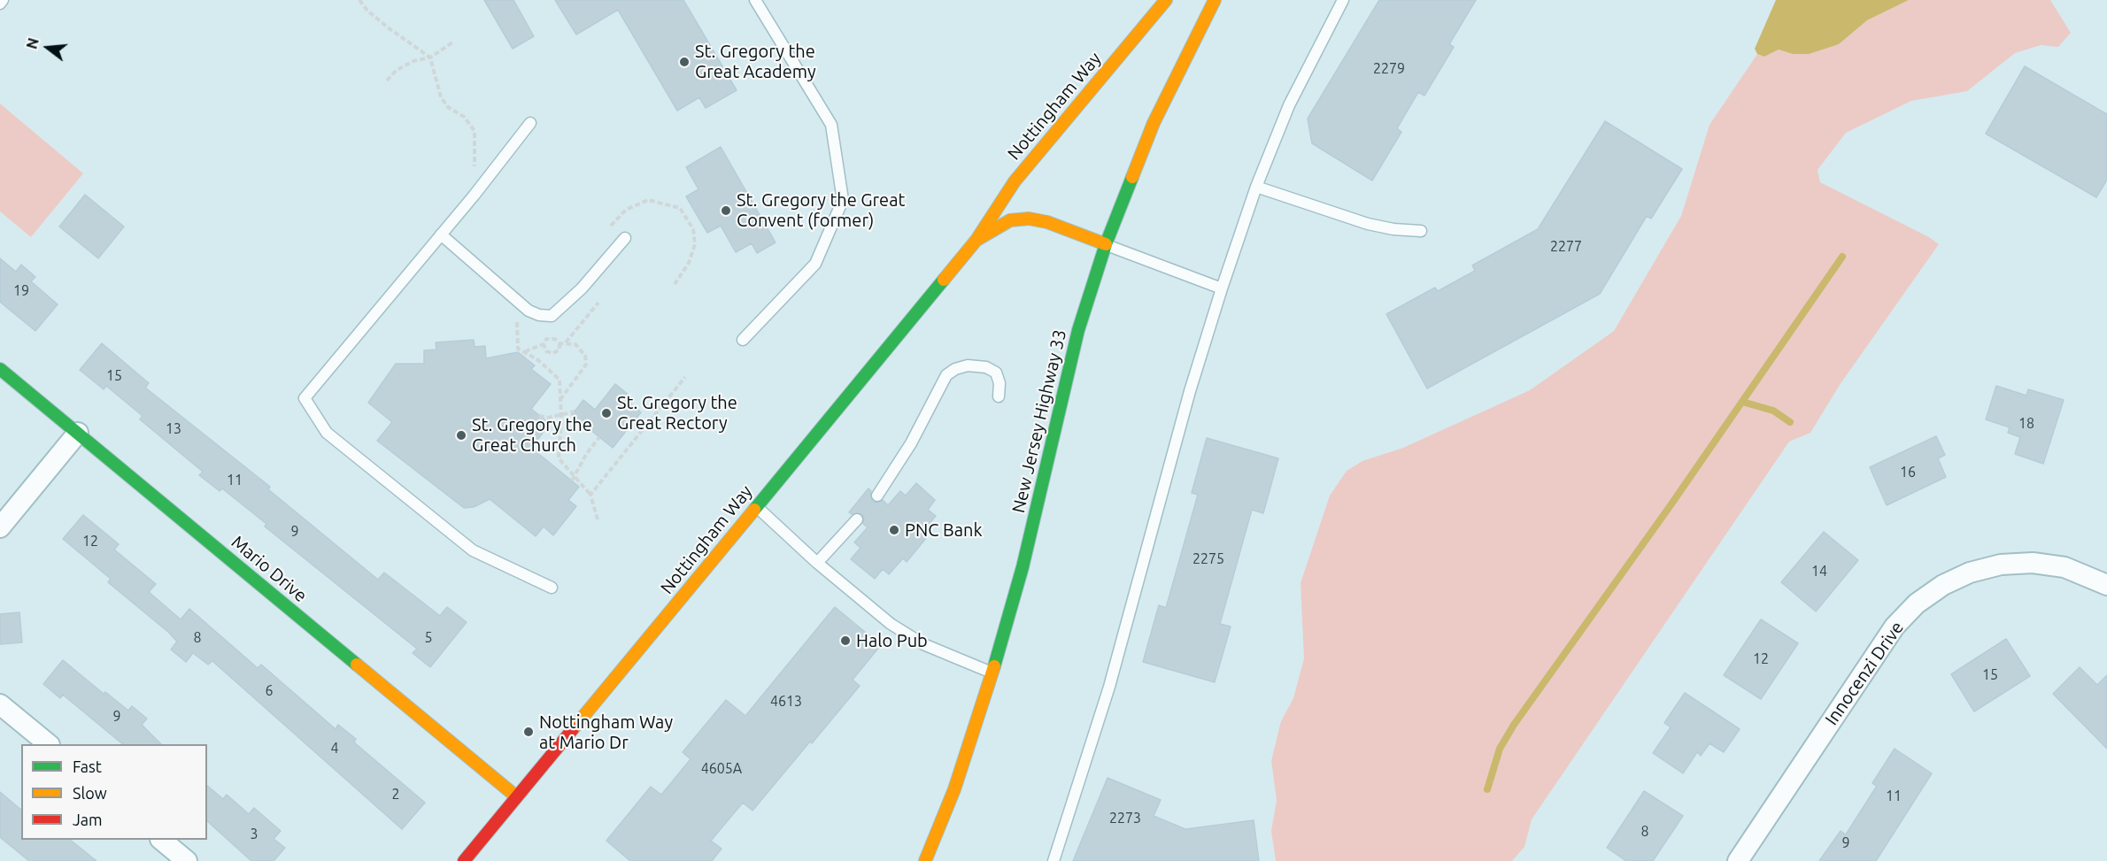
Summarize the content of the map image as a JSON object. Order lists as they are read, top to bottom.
{
  "streets": {
    "street": [
      "Nottingham Way",
      "New Jersey Highway 33",
      "Mario Drive",
      "Innocenzi Drive"
    ]
  },
  "crossings": [
    ["Nottingham Way", "New Jersey Highway 33"],
    ["Nottingham Way", "Mario Drive"]
  ],
  "places": [
    "St. Gregory the Great Academy",
    "St. Gregory the Great Convent (former)",
    "St. Gregory the Great Rectory",
    "St. Gregory the Great Church",
    "PNC Bank",
    "Halo Pub",
    "Nottingham Way at Mario Dr"
  ],
  "house_numbers": [
    "2279",
    "2277",
    "19",
    "15",
    "18",
    "13",
    "16",
    "11",
    "9",
    "12",
    "2275",
    "14",
    "8",
    "5",
    "12",
    "15",
    "6",
    "4613",
    "9",
    "4",
    "4605A",
    "2",
    "11",
    "2273",
    "8",
    "3",
    "9"
  ],
  "legend": ["Fast", "Slow", "Jam"],
  "north": "left"
}
